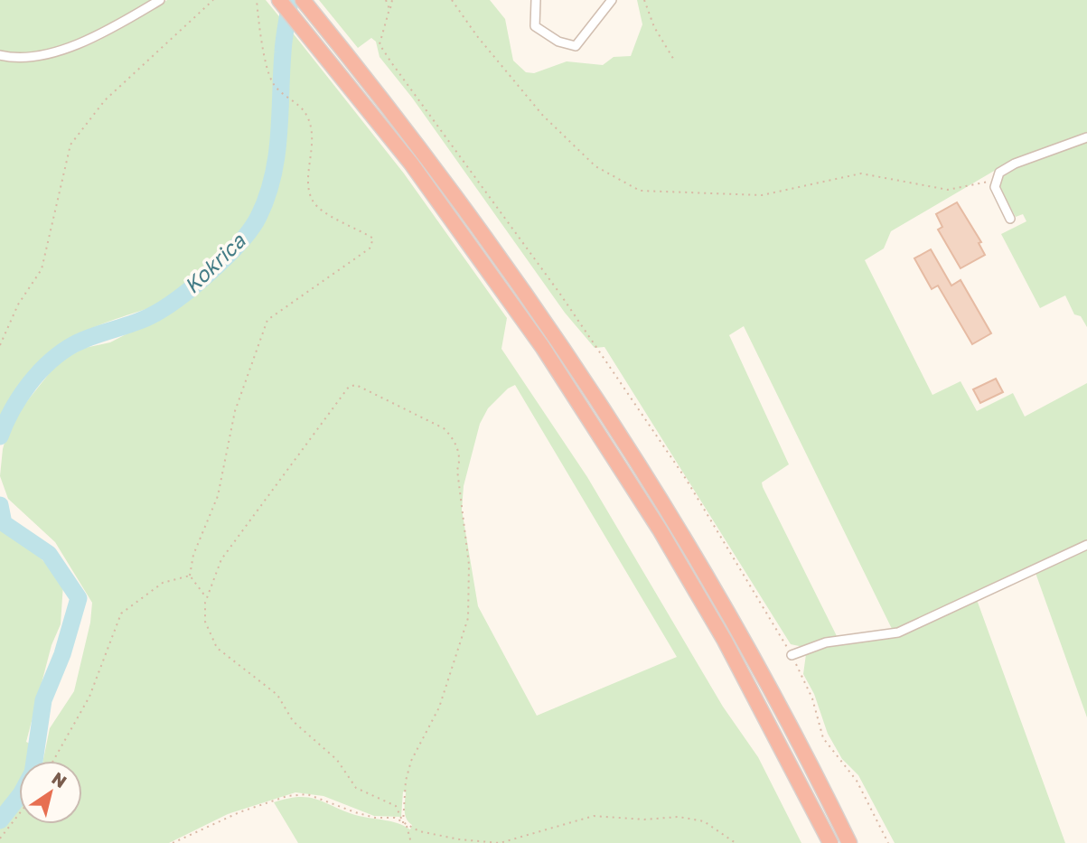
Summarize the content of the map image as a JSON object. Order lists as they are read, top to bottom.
{
  "water": ["Kokrica"],
  "north": "top right"
}
